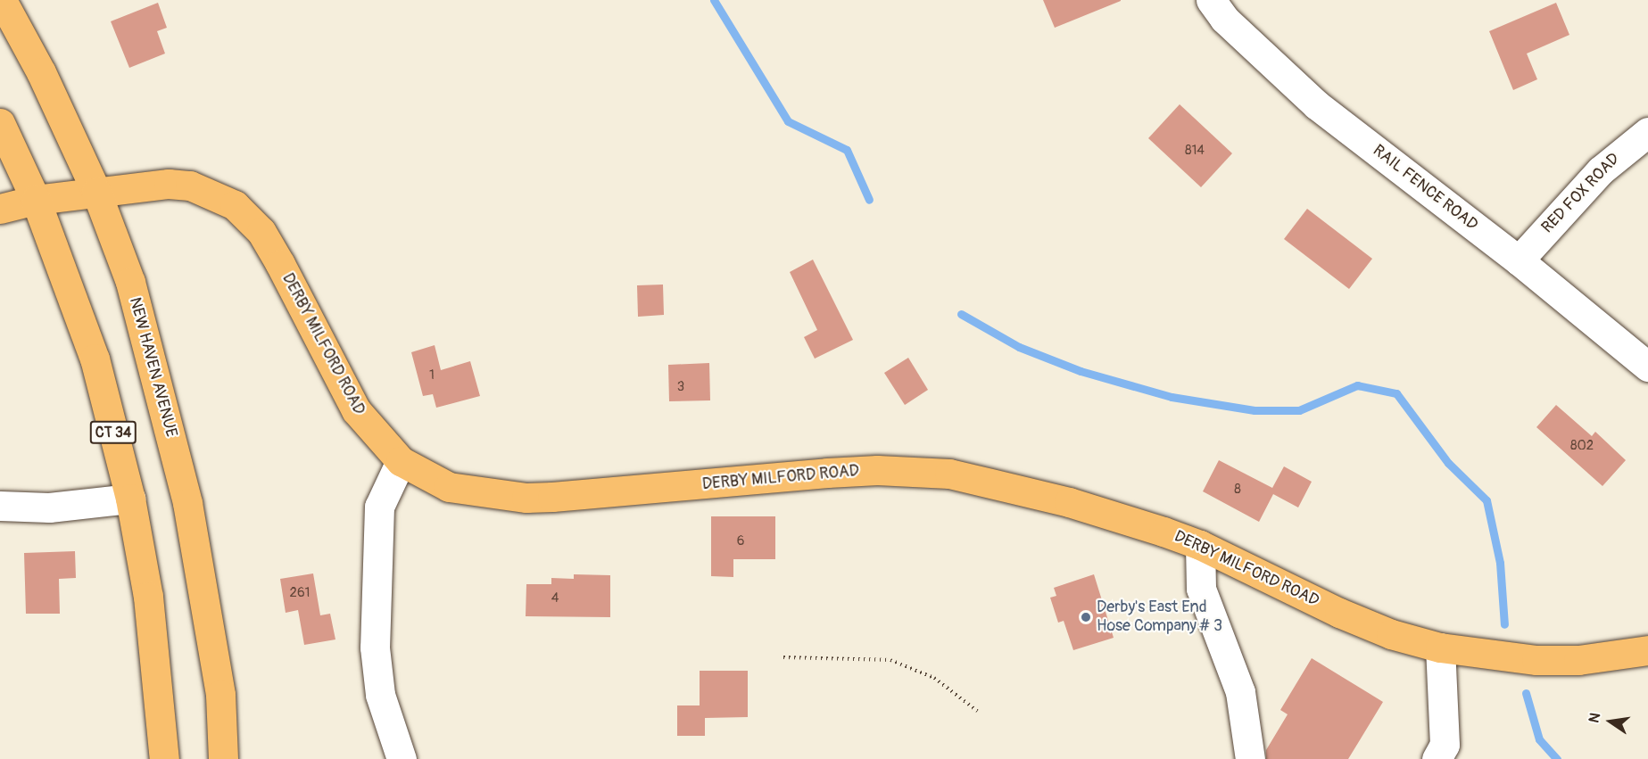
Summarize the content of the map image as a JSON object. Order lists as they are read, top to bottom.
{
  "streets": {
    "main road": ["DERBY MILFORD ROAD", "NEW HAVEN AVENUE", "CT 34"],
    "street": ["RAIL FENCE ROAD", "RED FOX ROAD"]
  },
  "crossings": [
    ["RAIL FENCE ROAD", "RED FOX ROAD"],
    ["DERBY MILFORD ROAD", "NEW HAVEN AVENUE"],
    ["DERBY MILFORD ROAD", "CT 34"]
  ],
  "places": ["Derby's East End Hose Company # 3"],
  "house_numbers": [
    "814",
    "1",
    "3",
    "802",
    "8",
    "6",
    "261",
    "4"
  ],
  "north": "left"
}
